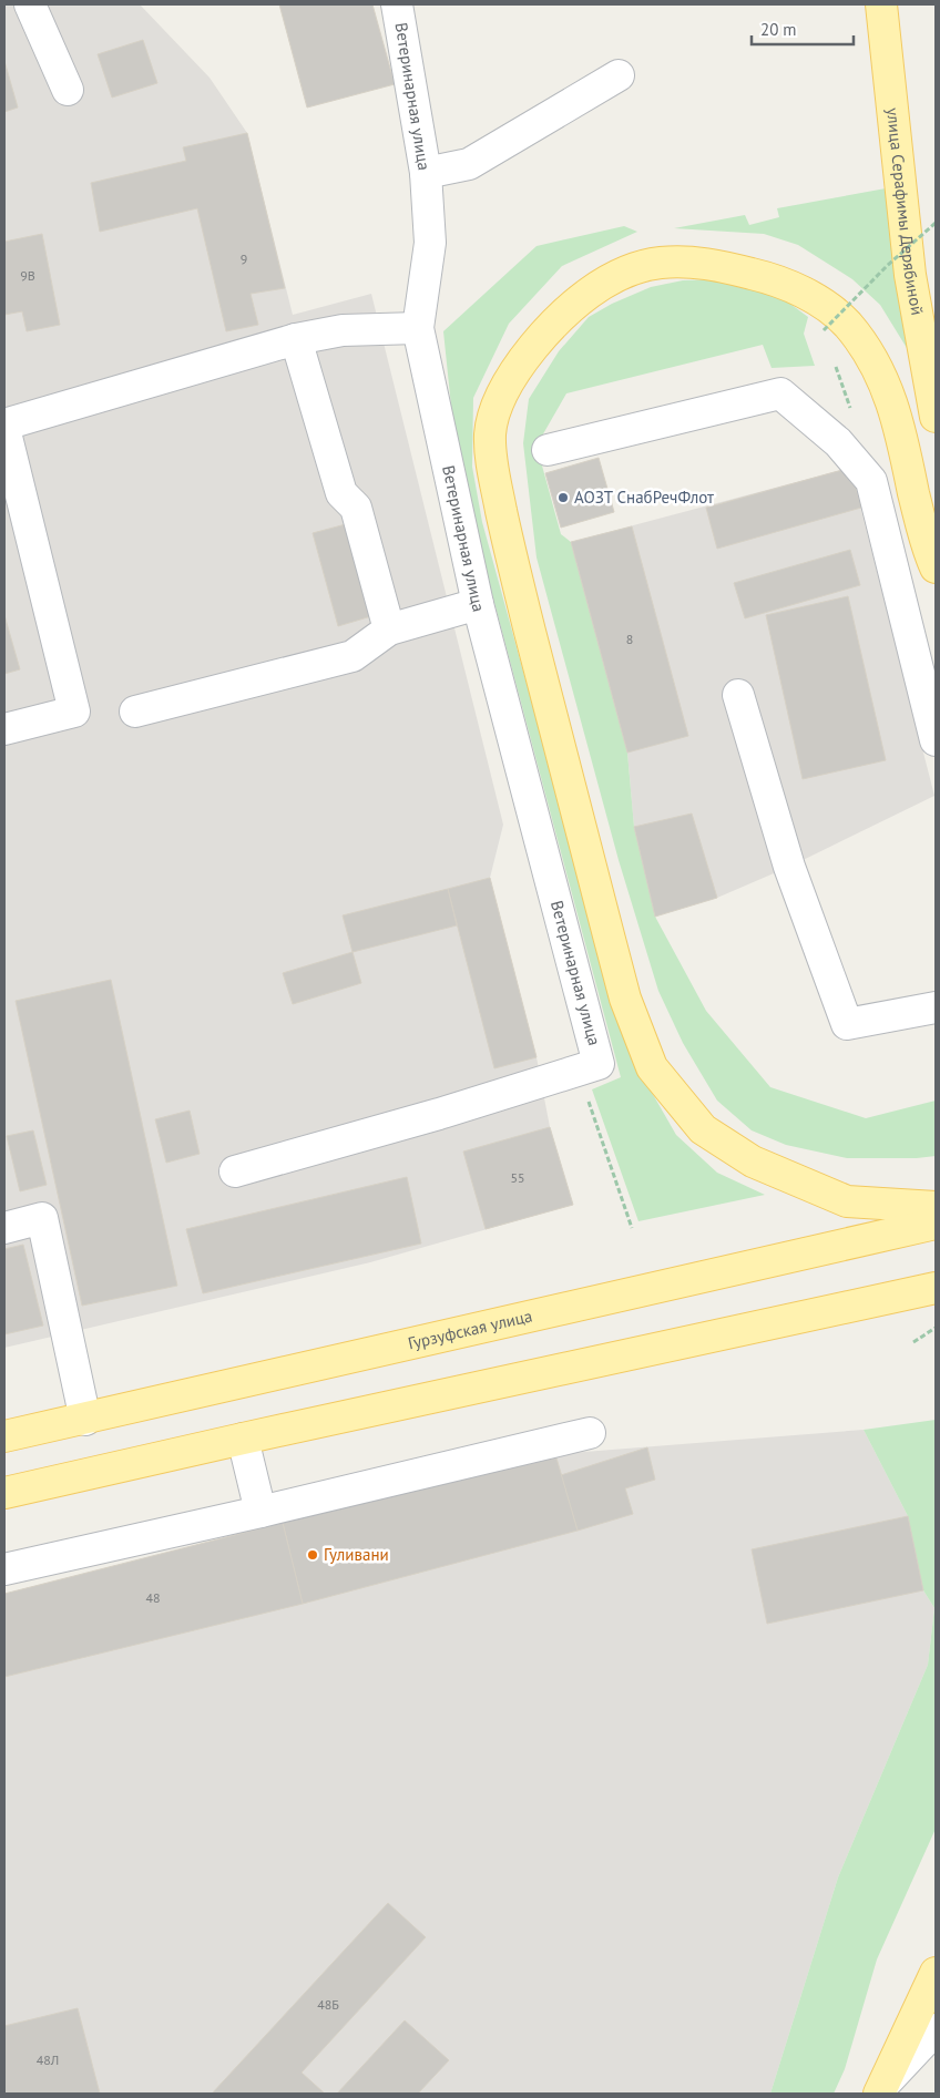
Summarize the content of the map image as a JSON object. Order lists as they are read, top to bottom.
{
  "streets": {
    "main road": ["улица Серафимы Дерябиной", "Гурзуфская улица"],
    "street": ["Ветеринарная улица"]
  },
  "places": ["АОЗТ СнабРечФлот", "Гуливани"],
  "house_numbers": [
    "9",
    "9В",
    "8",
    "55",
    "48",
    "48Б",
    "48Л"
  ],
  "scale_bar": "20 m"
}
